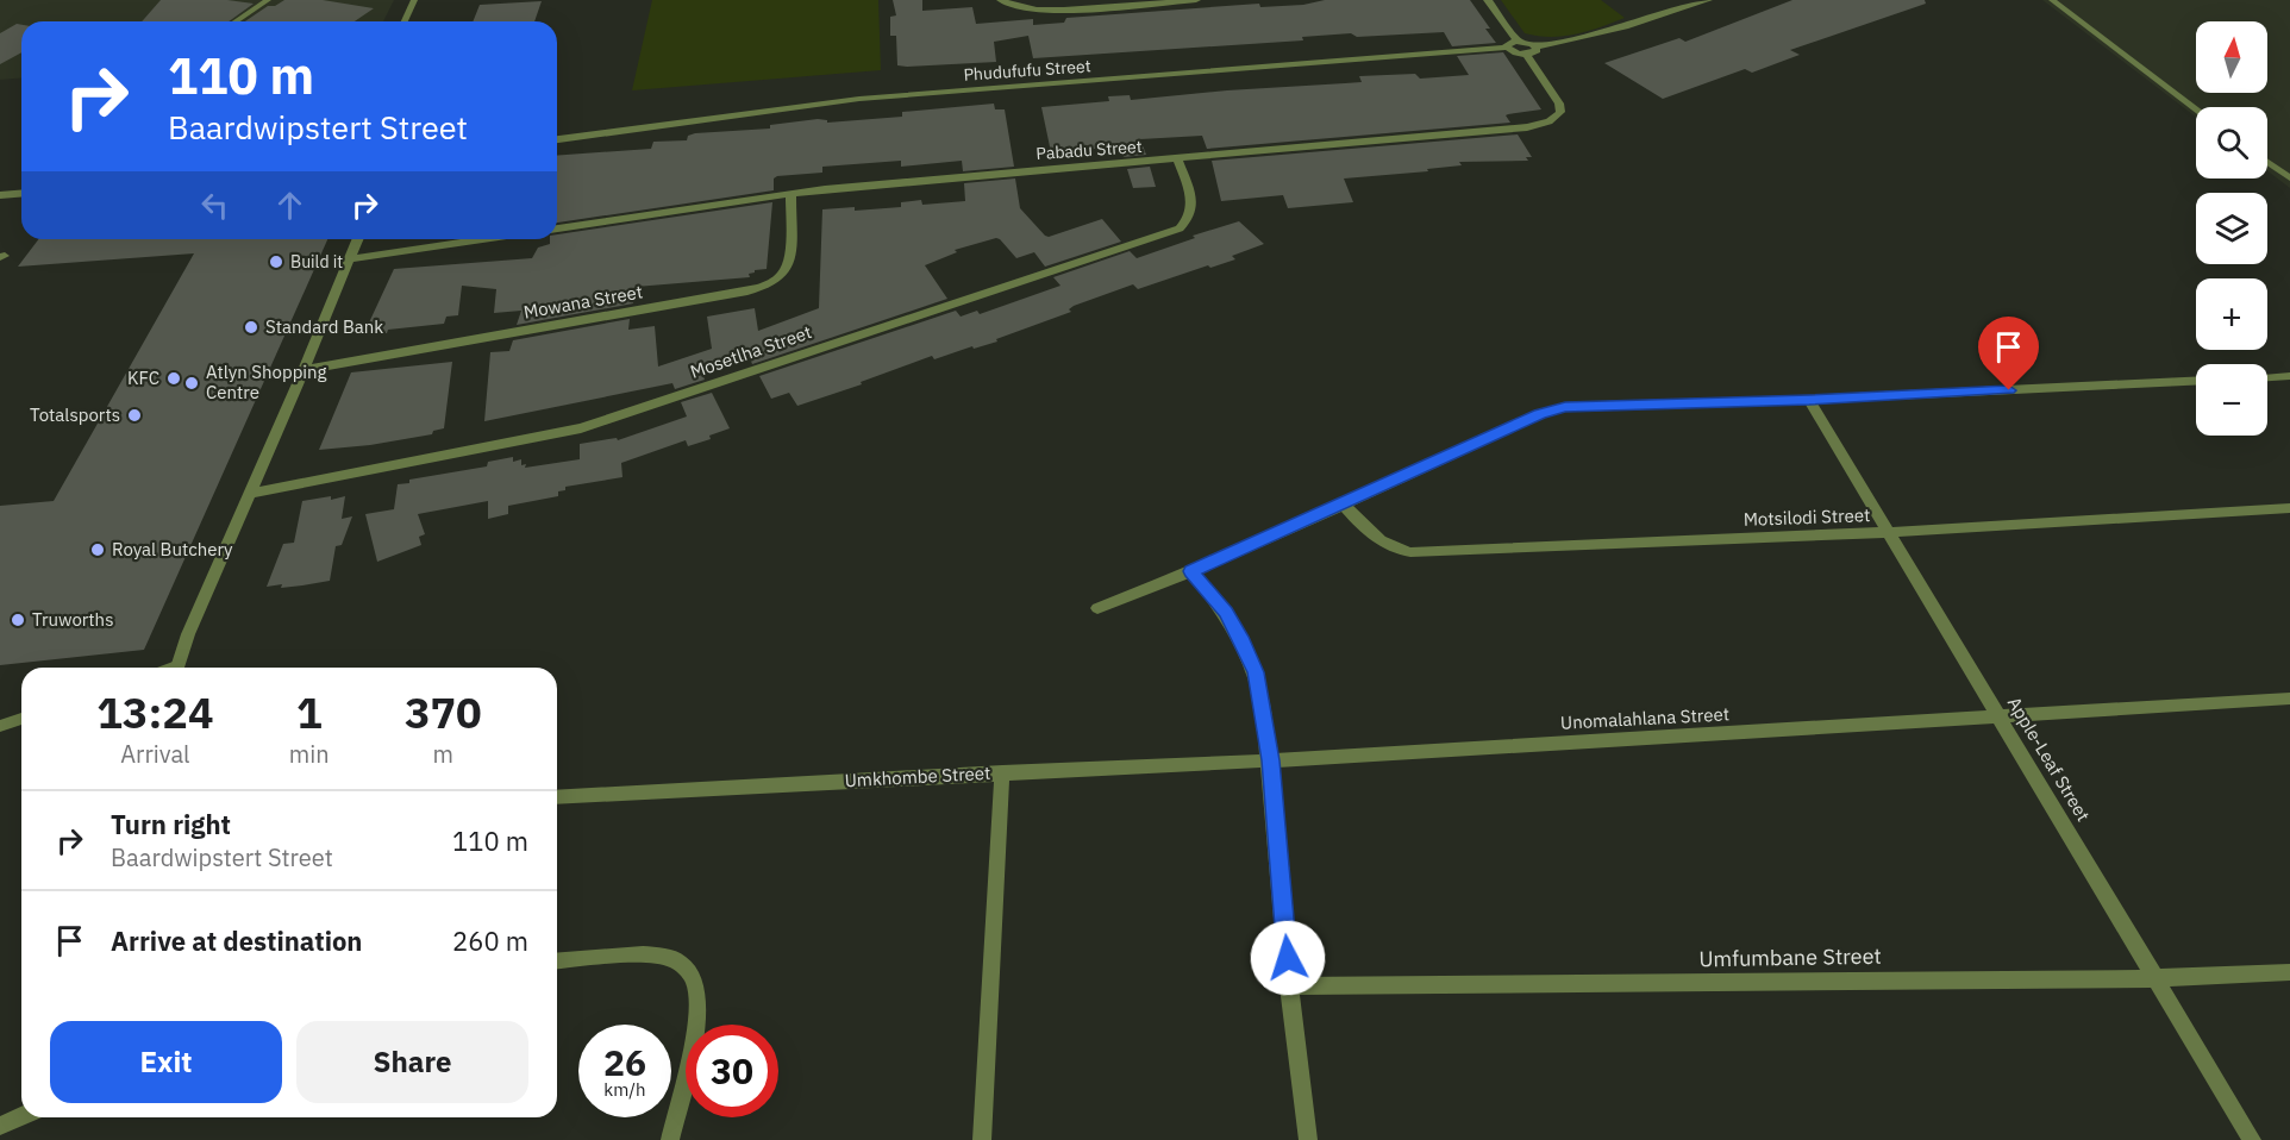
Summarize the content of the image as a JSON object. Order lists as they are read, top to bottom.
{
  "streets": {
    "street": [
      "Phudufufu Street",
      "Pabadu Street",
      "Mowana Street",
      "Mosetlha Street",
      "Motsilodi Street",
      "Unomalahlana Street",
      "Apple-Leaf Street",
      "Umkhombe Street",
      "Umfumbane Street"
    ]
  },
  "crossings": [
    ["Pabadu Street", "Mowana Street"],
    ["Pabadu Street", "Mosetlha Street"],
    ["Motsilodi Street", "Apple-Leaf Street"],
    ["Unomalahlana Street", "Apple-Leaf Street"],
    ["Unomalahlana Street", "Umkhombe Street"],
    ["Apple-Leaf Street", "Umfumbane Street"]
  ],
  "places": [
    "Build it",
    "Standard Bank",
    "KFC",
    "Atlyn Shopping Centre",
    "Totalsports",
    "Royal Butchery",
    "Truworths"
  ],
  "north": "top",
  "page": {
    "map_buttons": ["+", "−"],
    "turn": ["110 m", "Baardwipstert Street"],
    "eta": [
      "13:24",
      "Arrival",
      "1",
      "min",
      "370",
      "m"
    ],
    "list": [
      {
        "name": "Turn right",
        "note": "Baardwipstert Street",
        "value": "110 m"
      },
      {
        "name": "Arrive at destination",
        "value": "260 m"
      }
    ],
    "buttons": ["Exit", "Share"],
    "speed": "26 km/h",
    "limit": "30"
  }
}
